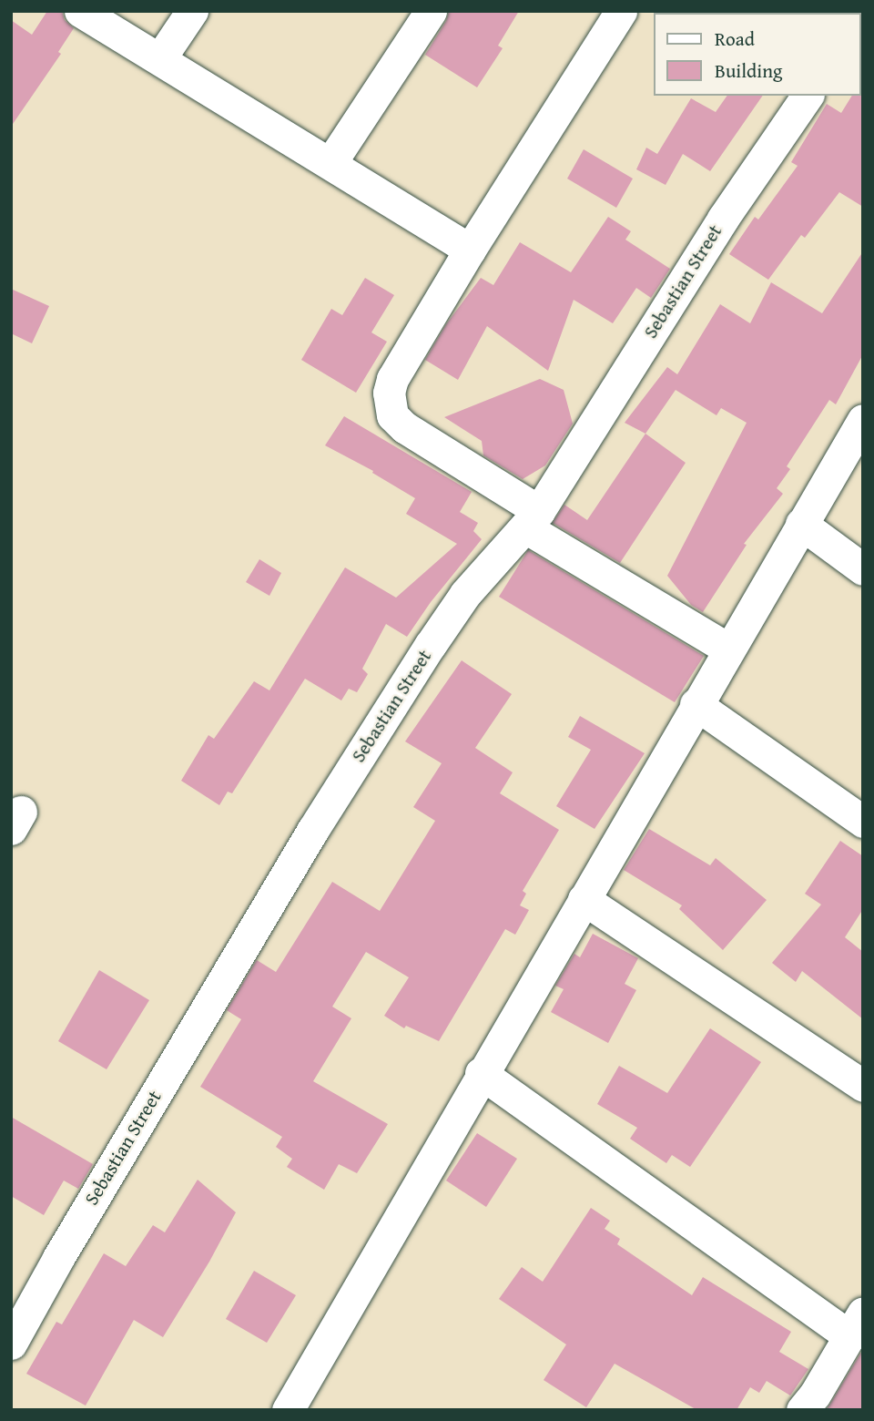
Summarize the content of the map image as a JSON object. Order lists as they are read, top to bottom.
{
  "streets": {
    "street": ["Sebastian Street"]
  },
  "legend": ["Road", "Building"]
}
